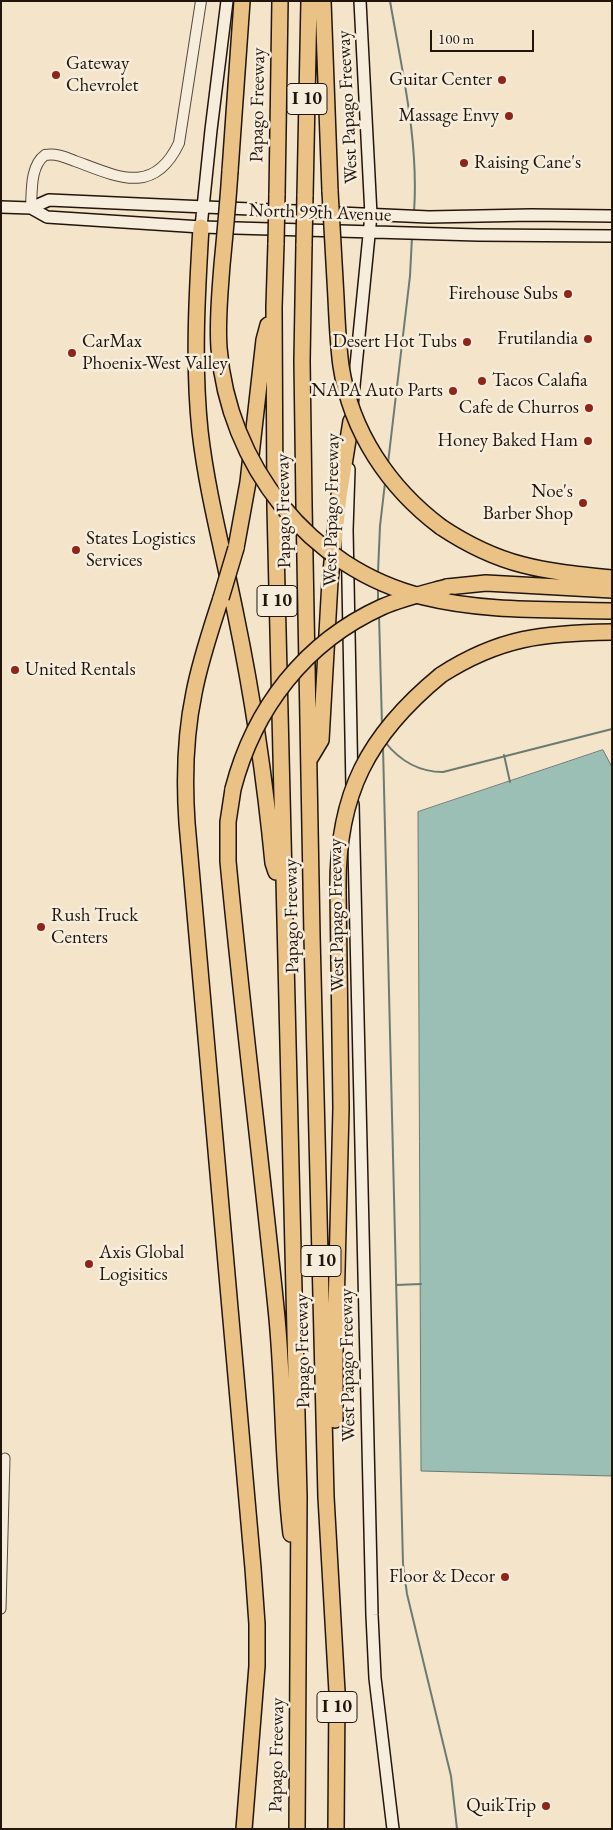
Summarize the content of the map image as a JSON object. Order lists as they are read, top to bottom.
{
  "streets": {
    "highway": ["I 10", "Papago Freeway"],
    "main road": ["West Papago Freeway", "North 99th Avenue"]
  },
  "crossings": [
    ["West Papago Freeway", "North 99th Avenue"]
  ],
  "places": [
    "Gateway Chevrolet",
    "Guitar Center",
    "Massage Envy",
    "Raising Cane's",
    "Firehouse Subs",
    "Frutilandia",
    "Desert Hot Tubs",
    "CarMax Phoenix-West Valley",
    "Tacos Calafia",
    "NAPA Auto Parts",
    "Cafe de Churros",
    "Honey Baked Ham",
    "Noe's Barber Shop",
    "States Logistics Services",
    "United Rentals",
    "Rush Truck Centers",
    "Axis Global Logisitics",
    "Floor & Decor",
    "QuikTrip"
  ],
  "scale_bar": "100 m"
}
